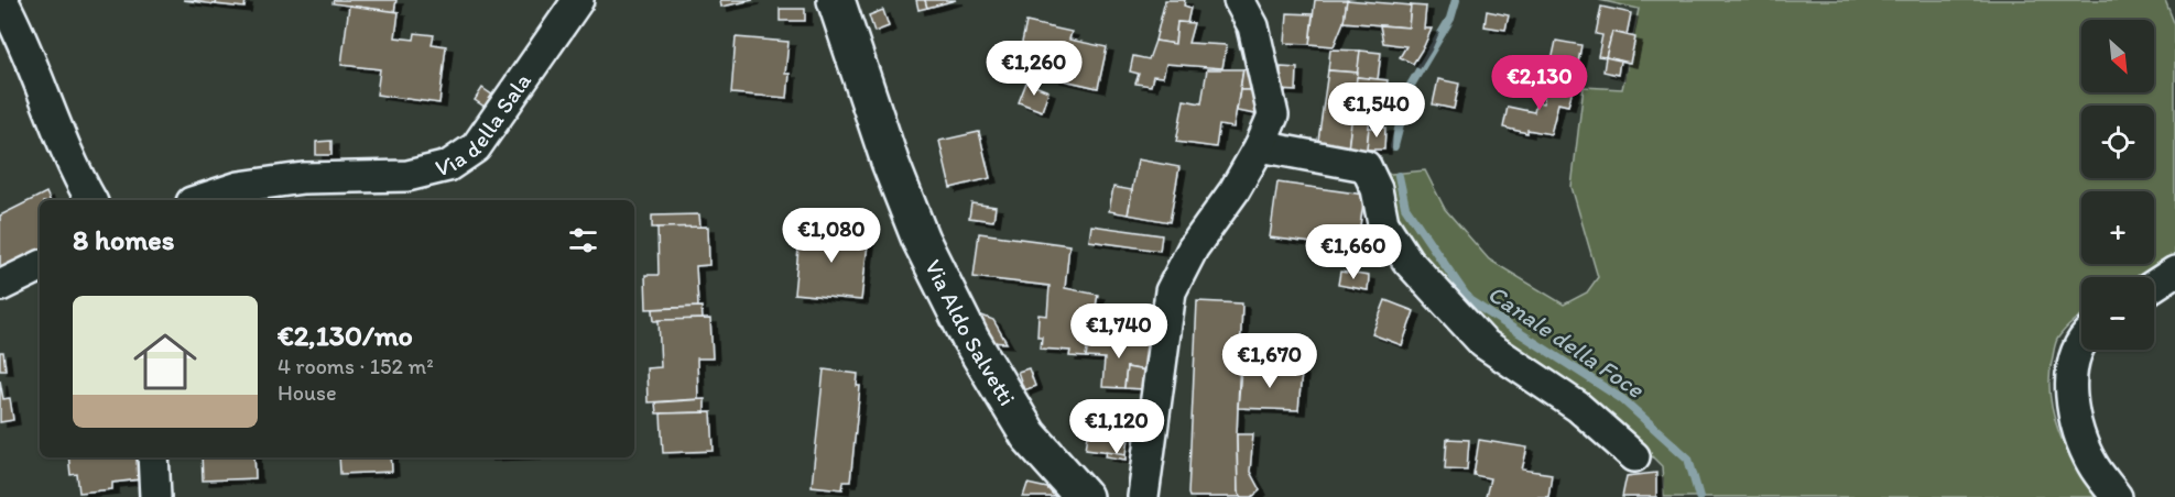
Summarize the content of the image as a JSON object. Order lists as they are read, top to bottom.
{
  "streets": {
    "street": ["Via della Sala", "Via Aldo Salvetti"]
  },
  "water": ["Canale della Foce"],
  "north": "bottom right",
  "page": {
    "map_buttons": ["+", "−"],
    "price": [
      "€1,260",
      "€2,130",
      "€1,540",
      "€1,080",
      "€1,660",
      "€1,740",
      "€1,670",
      "€1,120"
    ],
    "heading": "8 homes",
    "list": [
      {
        "name": "€2,130/mo",
        "note": "4 rooms · 152 m² · House"
      }
    ]
  }
}
